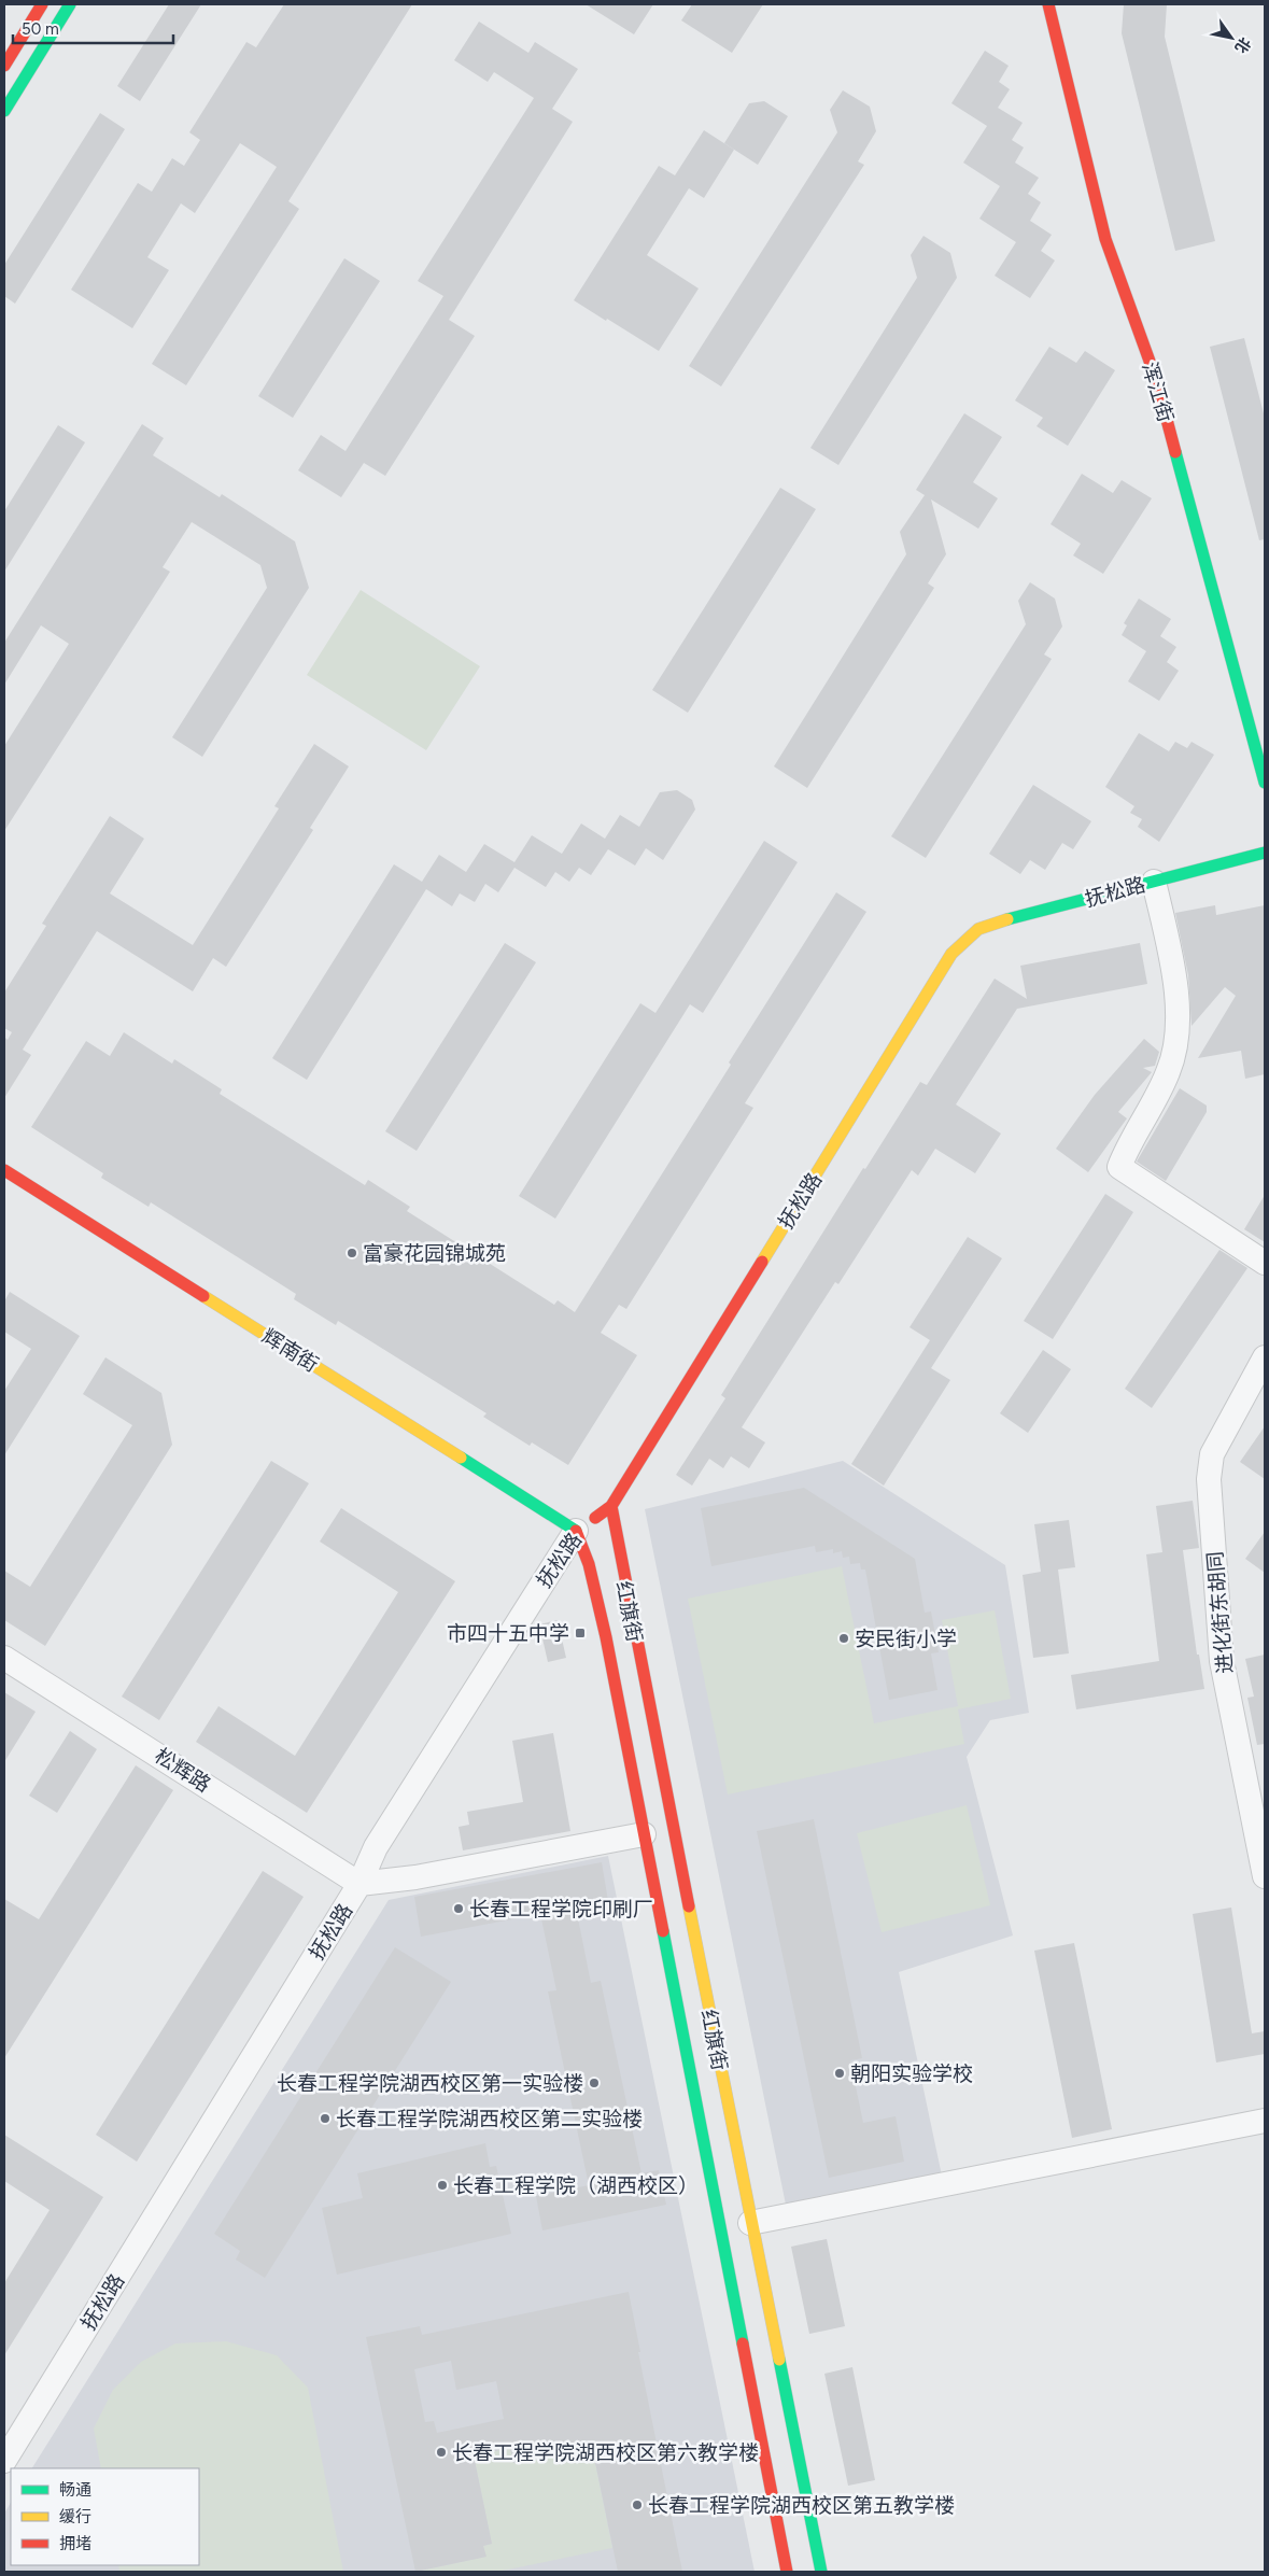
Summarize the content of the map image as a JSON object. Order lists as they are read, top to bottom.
{
  "streets": {
    "street": [
      "浑江街",
      "抚松路",
      "辉南街",
      "红旗街",
      "进化街东胡同",
      "松辉路"
    ]
  },
  "crossings": [
    ["抚松路", "辉南街"],
    ["抚松路", "红旗街"],
    ["抚松路", "松辉路"],
    ["辉南街", "红旗街"]
  ],
  "places": {
    "other": [
      "富豪花园锦城苑",
      "安民街小学",
      "长春工程学院印刷厂",
      "朝阳实验学校",
      "长春工程学院湖西校区第一实验楼",
      "长春工程学院湖西校区第二实验楼",
      "长春工程学院（湖西校区）",
      "长春工程学院湖西校区第六教学楼",
      "长春工程学院湖西校区第五教学楼"
    ],
    "transit": ["市四十五中学"]
  },
  "legend": ["畅通", "缓行", "拥堵"],
  "scale_bar": "50 m",
  "north": "bottom right"
}
